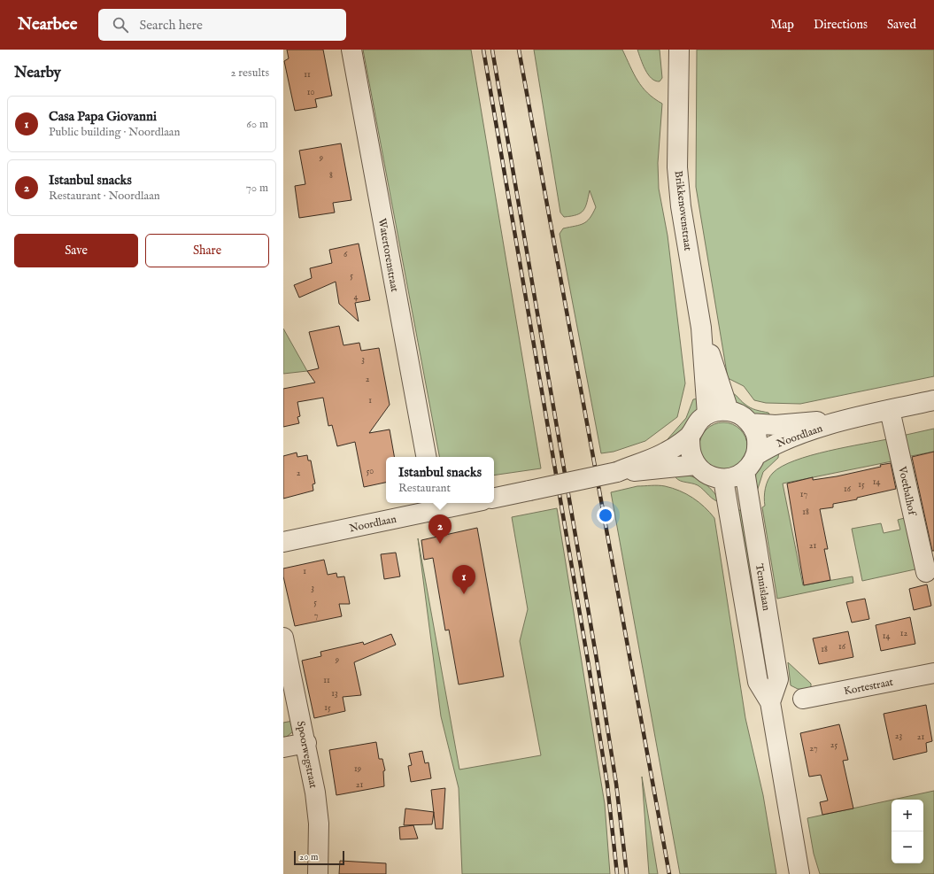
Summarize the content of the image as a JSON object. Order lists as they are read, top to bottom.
{
  "streets": {
    "street": [
      "Brikkenovenstraat",
      "Watertorenstraat",
      "Noordlaan",
      "Voetbalhof",
      "Tennislaan",
      "Kortestraat",
      "Spoorwegstraat"
    ]
  },
  "crossings": [
    ["Brikkenovenstraat", "Noordlaan"],
    ["Brikkenovenstraat", "Tennislaan"],
    ["Noordlaan", "Voetbalhof"],
    ["Noordlaan", "Tennislaan"]
  ],
  "house_numbers": [
    "11",
    "10",
    "9",
    "8",
    "6",
    "5",
    "4",
    "3",
    "2",
    "1",
    "50",
    "2",
    "14",
    "15",
    "16",
    "17",
    "18",
    "21",
    "1",
    "3",
    "5",
    "7",
    "12",
    "14",
    "16",
    "18",
    "9",
    "11",
    "13",
    "15",
    "23",
    "21",
    "25",
    "27",
    "19",
    "21"
  ],
  "scale_bar": "20 m",
  "page": {
    "header": "Nearbee",
    "search": "Search here",
    "nav": ["Map", "Directions", "Saved"],
    "heading": ["Nearby", "2 results"],
    "list": [
      {
        "mark": "1",
        "name": "Casa Papa Giovanni",
        "note": "Public building · Noordlaan",
        "value": "60 m"
      },
      {
        "mark": "2",
        "name": "Istanbul snacks",
        "note": "Restaurant · Noordlaan",
        "value": "70 m"
      }
    ],
    "buttons": ["Save", "Share"],
    "popup": ["Istanbul snacks", "Restaurant"],
    "pins": ["2", "1"],
    "map_buttons": ["+", "−"],
    "scale": "20 m"
  }
}
